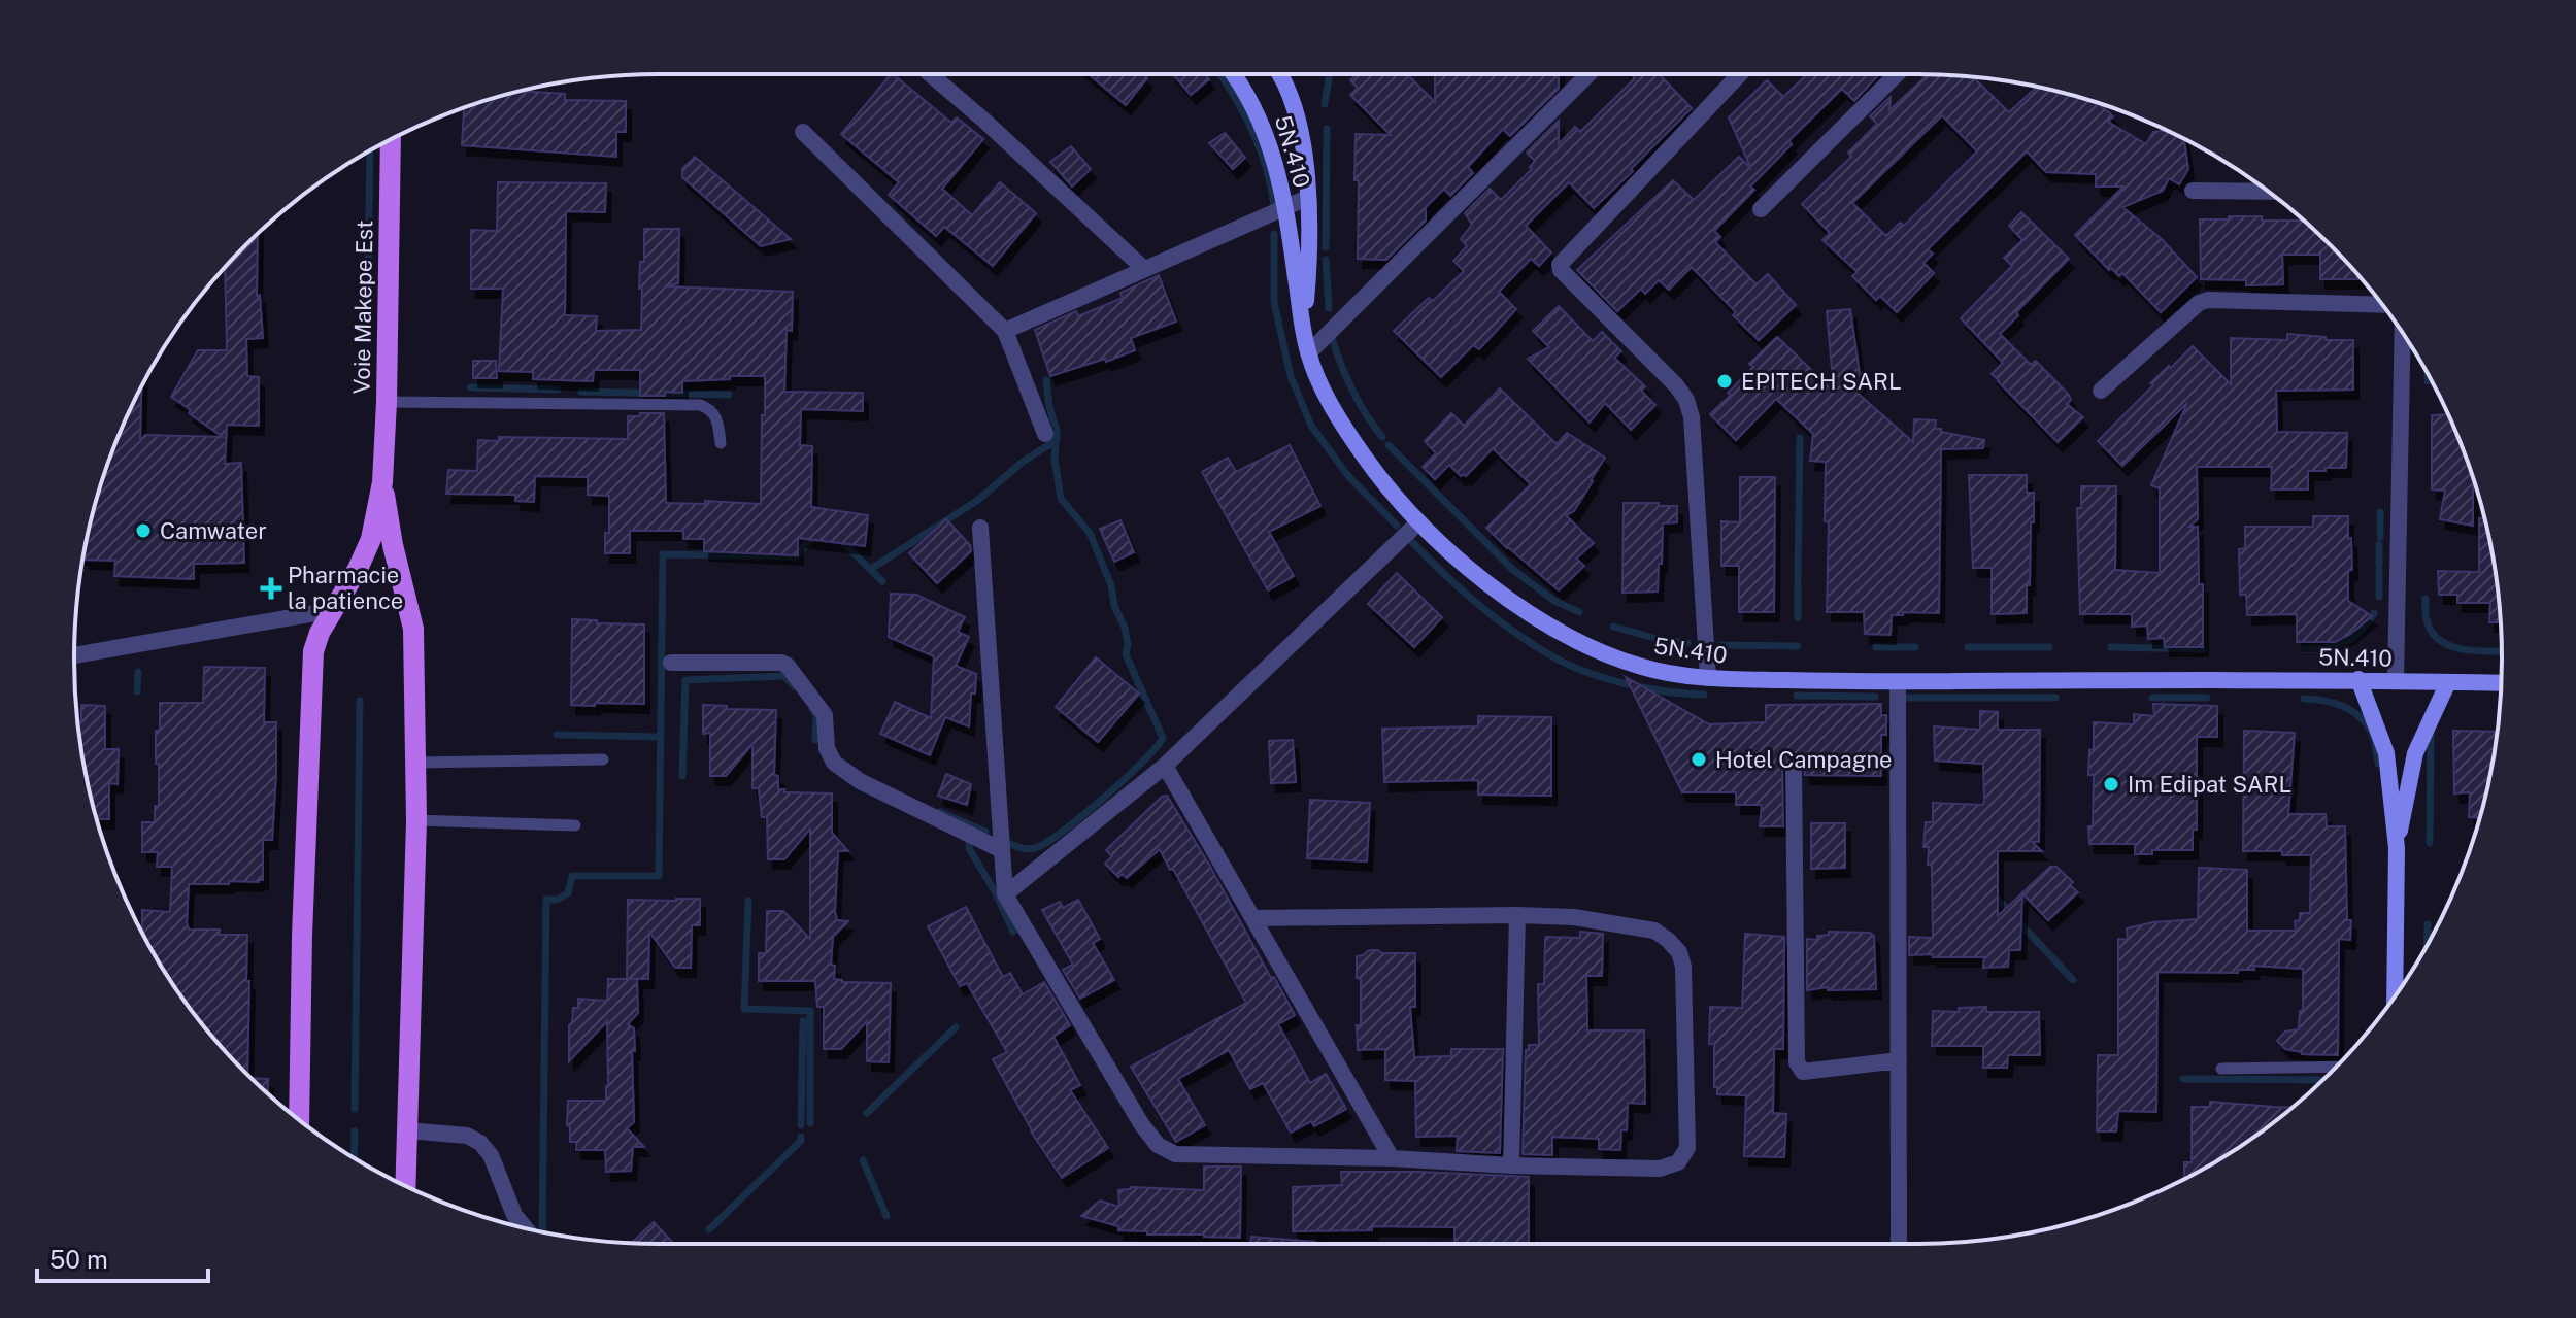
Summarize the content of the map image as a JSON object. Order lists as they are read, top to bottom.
{
  "streets": {
    "main road": ["Voie Makepe Est"],
    "street": ["5N.410"]
  },
  "places": {
    "other": [
      "EPITECH SARL",
      "Camwater",
      "Hotel Campagne",
      "Im Edipat SARL"
    ],
    "health": ["Pharmacie la patience"]
  },
  "scale_bar": "50 m"
}
